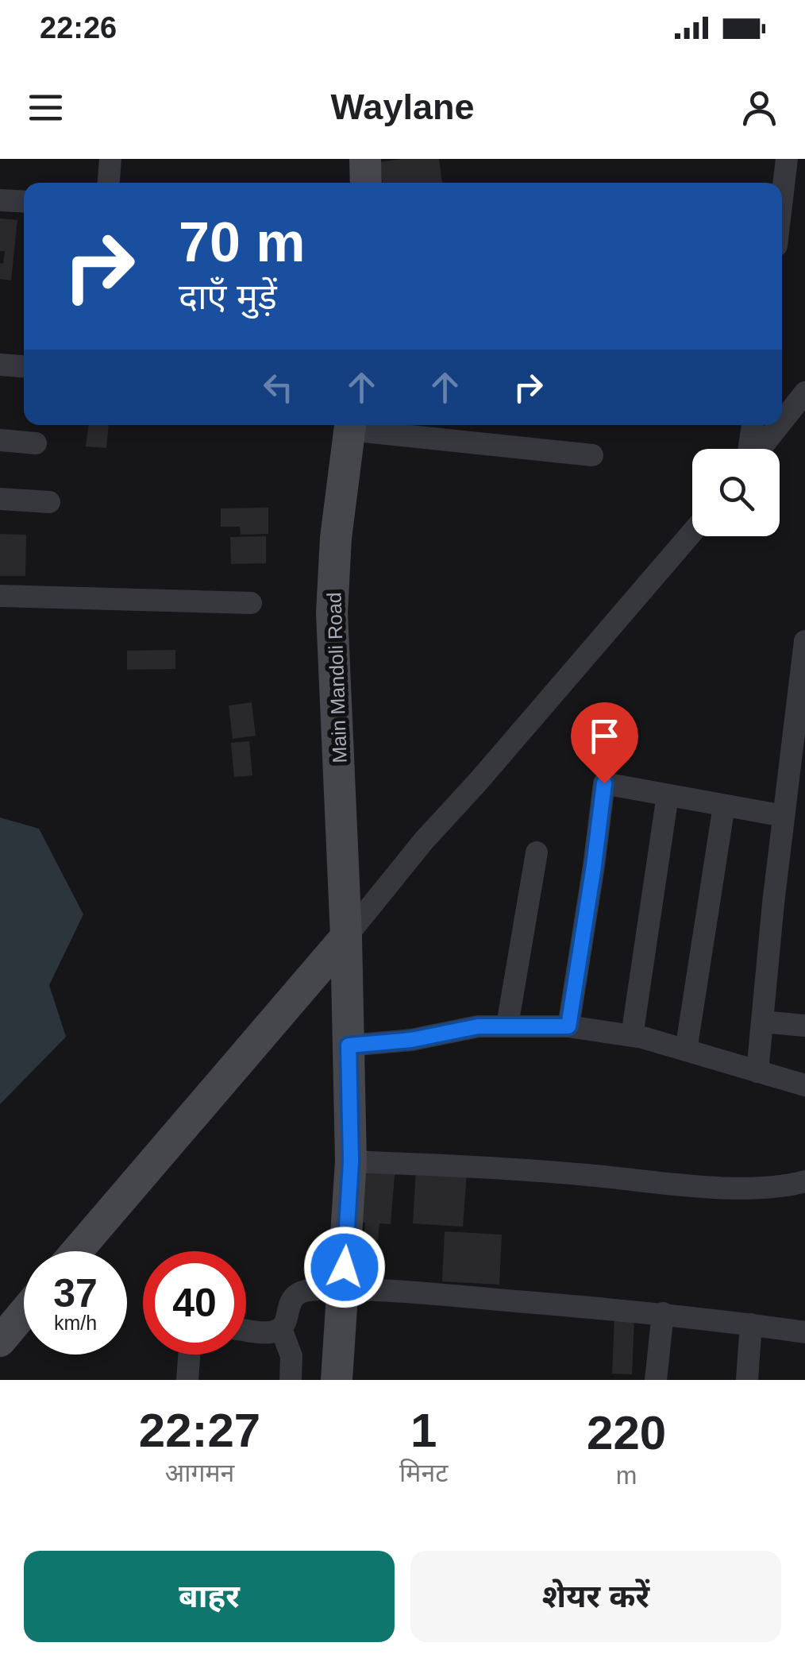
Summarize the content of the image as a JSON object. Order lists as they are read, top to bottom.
{
  "streets": {
    "street": ["Main Mandoli Road"]
  },
  "page": {
    "status": "22:26",
    "header": "Waylane",
    "turn": ["70 m", "दाएँ मुड़ें"],
    "speed": "37 km/h",
    "limit": "40",
    "eta": [
      "22:27",
      "आगमन",
      "1",
      "मिनट",
      "220",
      "m"
    ],
    "buttons": ["बाहर", "शेयर करें"]
  }
}
